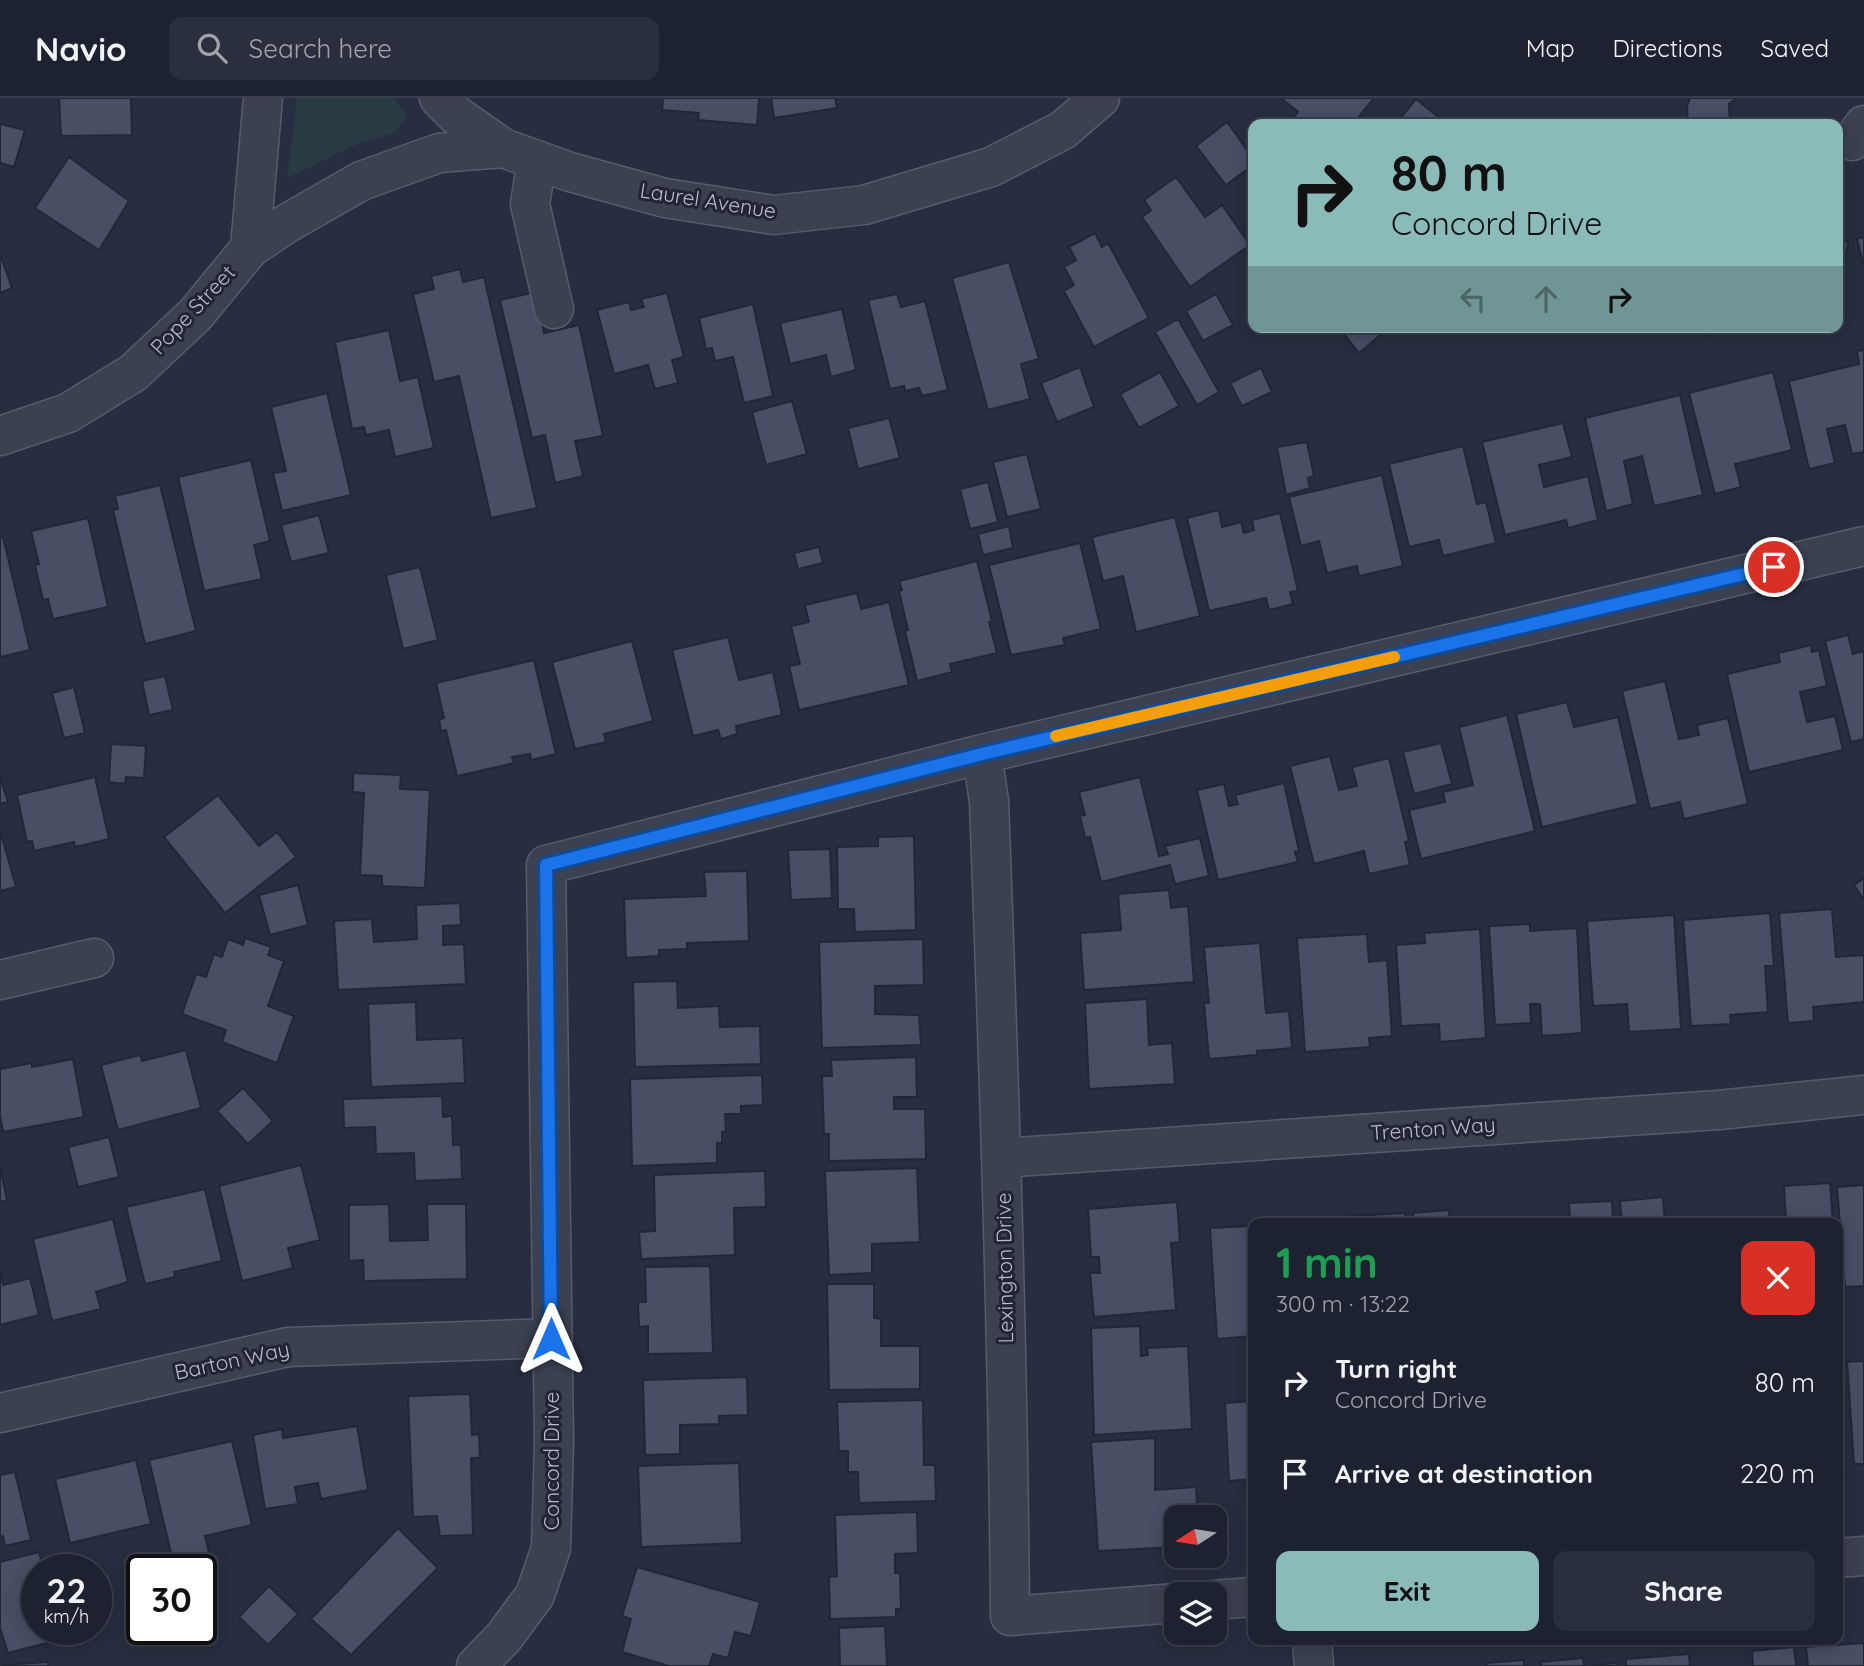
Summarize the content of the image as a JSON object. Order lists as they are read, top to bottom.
{
  "streets": {
    "street": [
      "Laurel Avenue",
      "Pope Street",
      "Trenton Way",
      "Lexington Drive",
      "Barton Way",
      "Concord Drive"
    ]
  },
  "crossings": [
    ["Trenton Way", "Lexington Drive"],
    ["Lexington Drive", "Concord Drive"],
    ["Barton Way", "Concord Drive"]
  ],
  "north": "left",
  "page": {
    "header": "Navio",
    "search": "Search here",
    "nav": ["Map", "Directions", "Saved"],
    "turn": ["80 m", "Concord Drive"],
    "heading": ["1 min", "300 m · 13:22"],
    "list": [
      {
        "name": "Turn right",
        "note": "Concord Drive",
        "value": "80 m"
      },
      {
        "name": "Arrive at destination",
        "value": "220 m"
      }
    ],
    "buttons": ["Exit", "Share"],
    "speed": "22 km/h",
    "limit": "30"
  }
}
